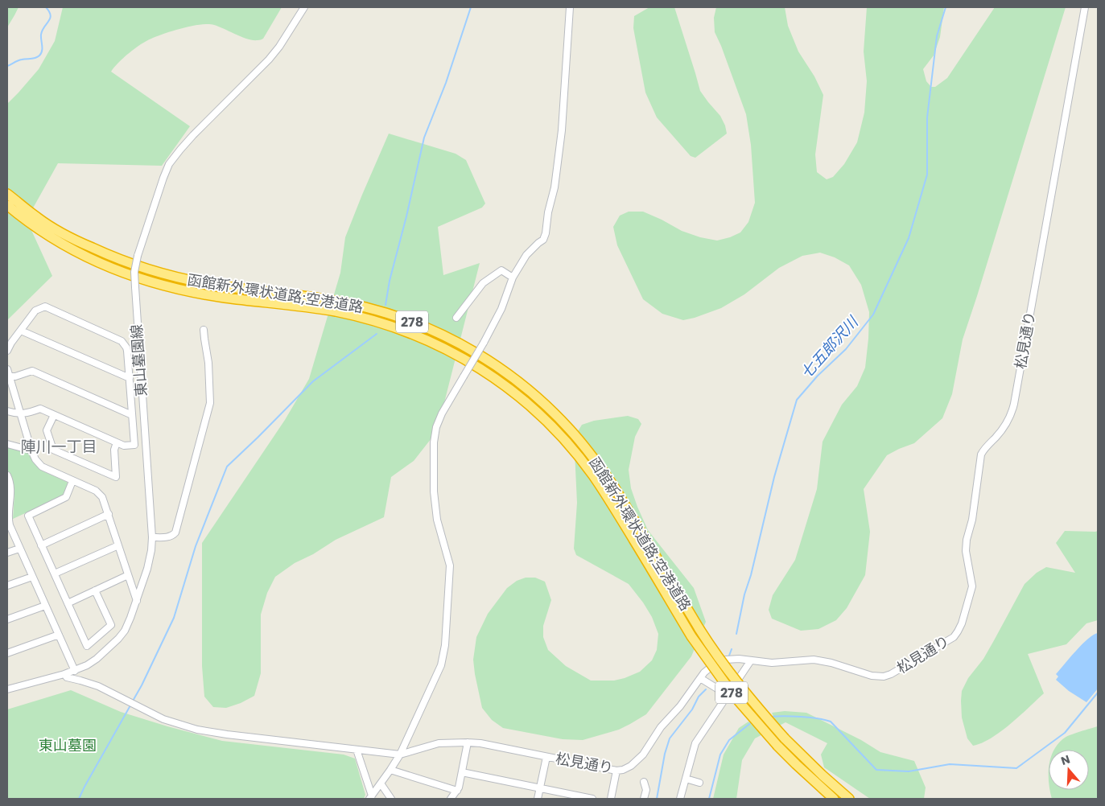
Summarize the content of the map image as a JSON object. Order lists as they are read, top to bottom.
{
  "streets": {
    "highway": ["函館新外環状道路;空港道路", "278"],
    "street": ["松見通り", "東山墓園線"]
  },
  "districts": ["陣川一丁目"],
  "water": ["七五郎沢川"],
  "parks": ["東山墓園"],
  "north": "top"
}
